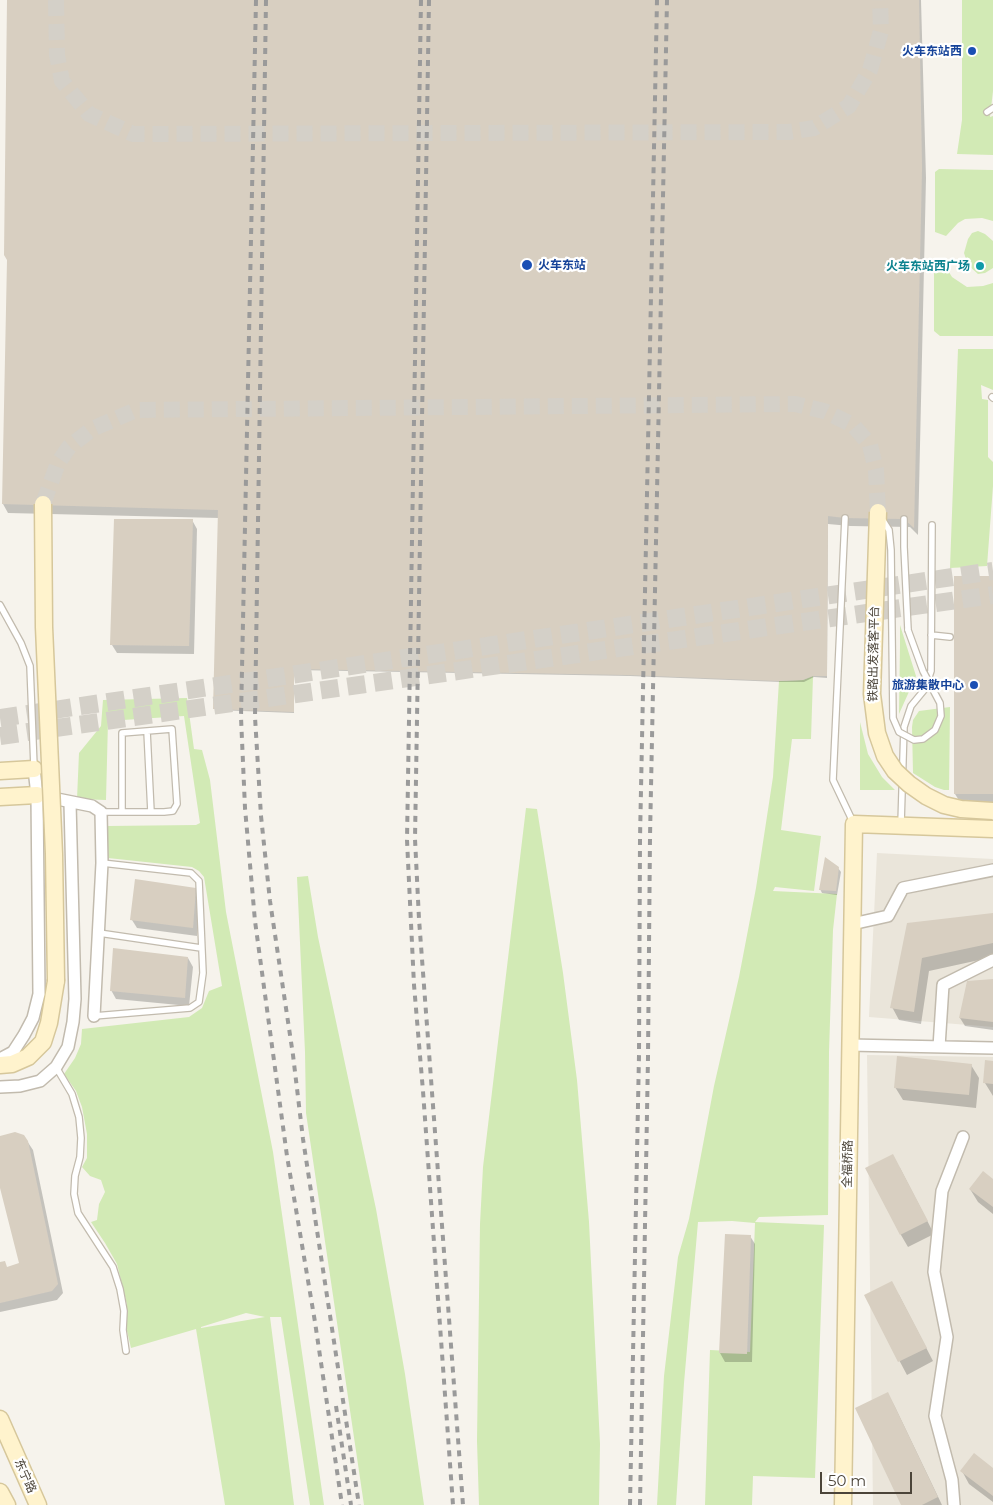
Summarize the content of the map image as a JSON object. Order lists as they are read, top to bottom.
{
  "streets": {
    "main road": ["铁路出发落客平台", "全福桥路", "东宁路"]
  },
  "places": [
    "火车东站西",
    "火车东站",
    "火车东站西广场",
    "旅游集散中心"
  ],
  "scale_bar": "50 m"
}
